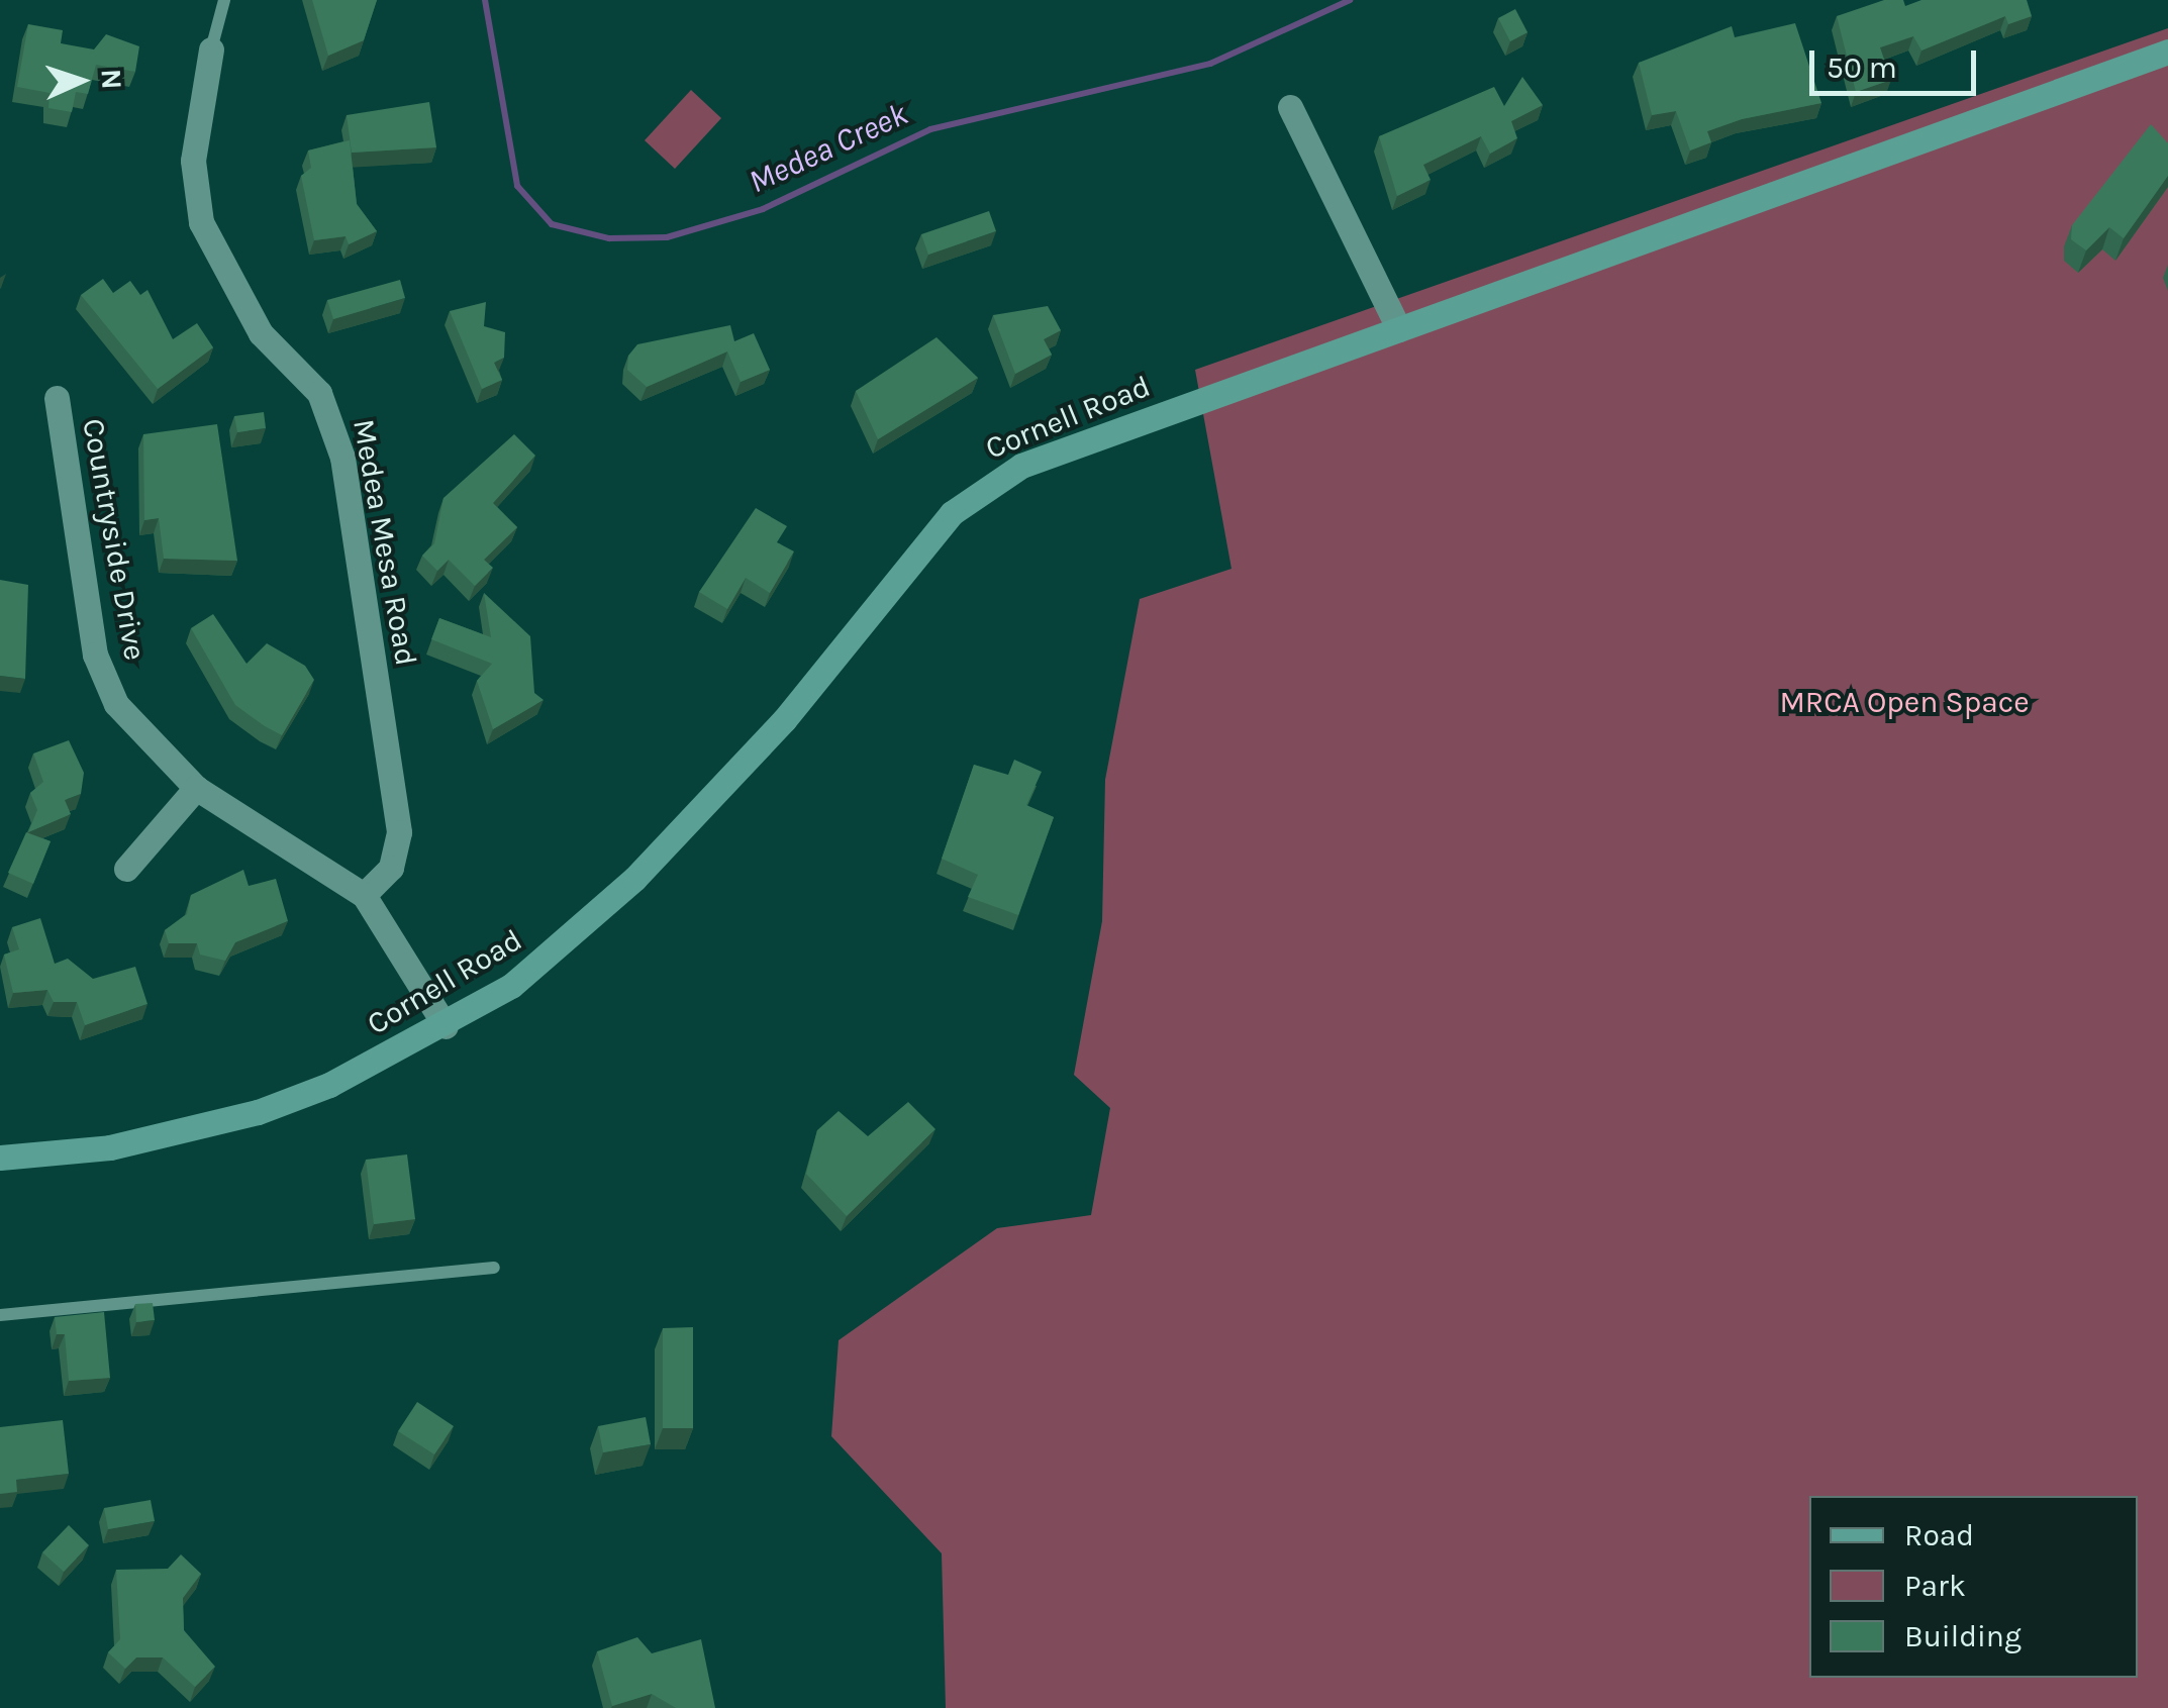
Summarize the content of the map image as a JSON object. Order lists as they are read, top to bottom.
{
  "streets": {
    "main road": ["Cornell Road"],
    "street": ["Countryside Drive", "Medea Mesa Road"]
  },
  "crossings": [
    ["Cornell Road", "Countryside Drive"],
    ["Countryside Drive", "Medea Mesa Road"]
  ],
  "water": ["Medea Creek"],
  "parks": ["MRCA Open Space"],
  "legend": ["Road", "Park", "Building"],
  "scale_bar": "50 m",
  "north": "right"
}
